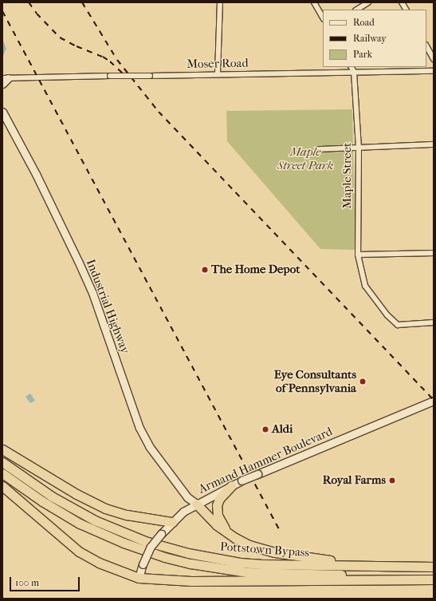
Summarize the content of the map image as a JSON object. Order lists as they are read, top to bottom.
{
  "streets": {
    "highway": ["Pottstown Bypass"],
    "street": [
      "Moser Road",
      "Maple Street",
      "Industrial Highway",
      "Armand Hammer Boulevard"
    ]
  },
  "crossings": [
    ["Moser Road", "Maple Street"],
    ["Industrial Highway", "Armand Hammer Boulevard"]
  ],
  "parks": ["Maple Street Park"],
  "places": [
    "The Home Depot",
    "Eye Consultants of Pennsylvania",
    "Aldi",
    "Royal Farms"
  ],
  "legend": ["Road", "Railway", "Park"],
  "scale_bar": "100 m"
}
